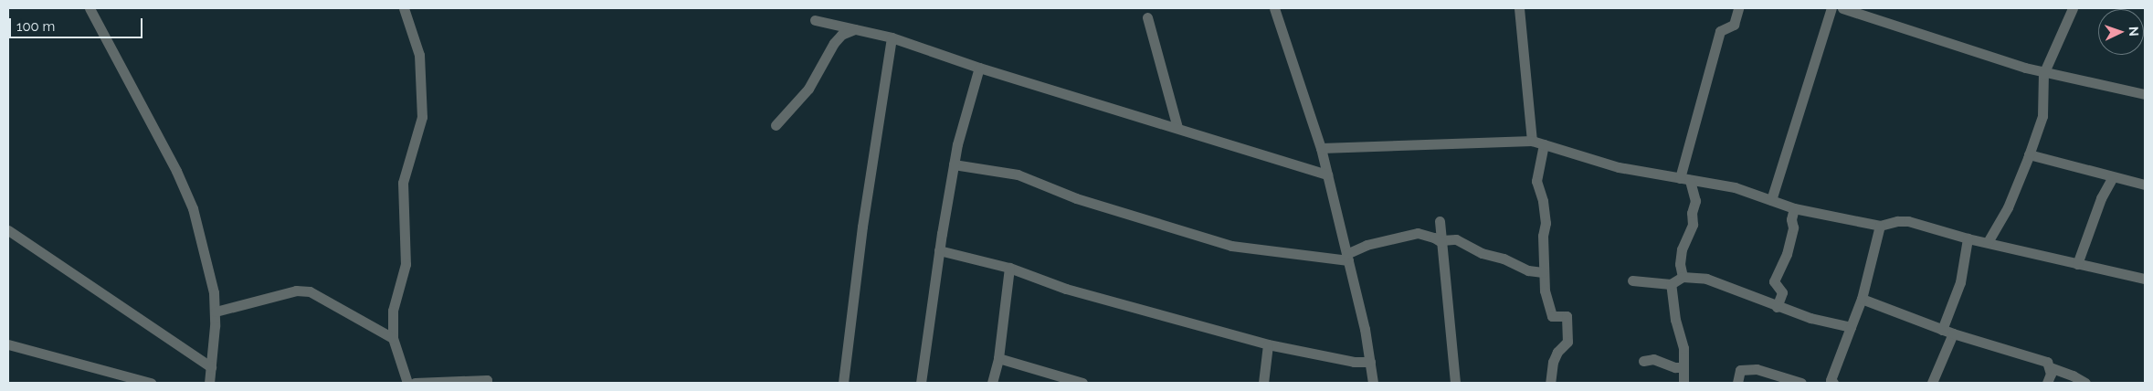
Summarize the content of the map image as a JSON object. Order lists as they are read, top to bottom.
{
  "scale_bar": "100 m",
  "north": "right"
}
